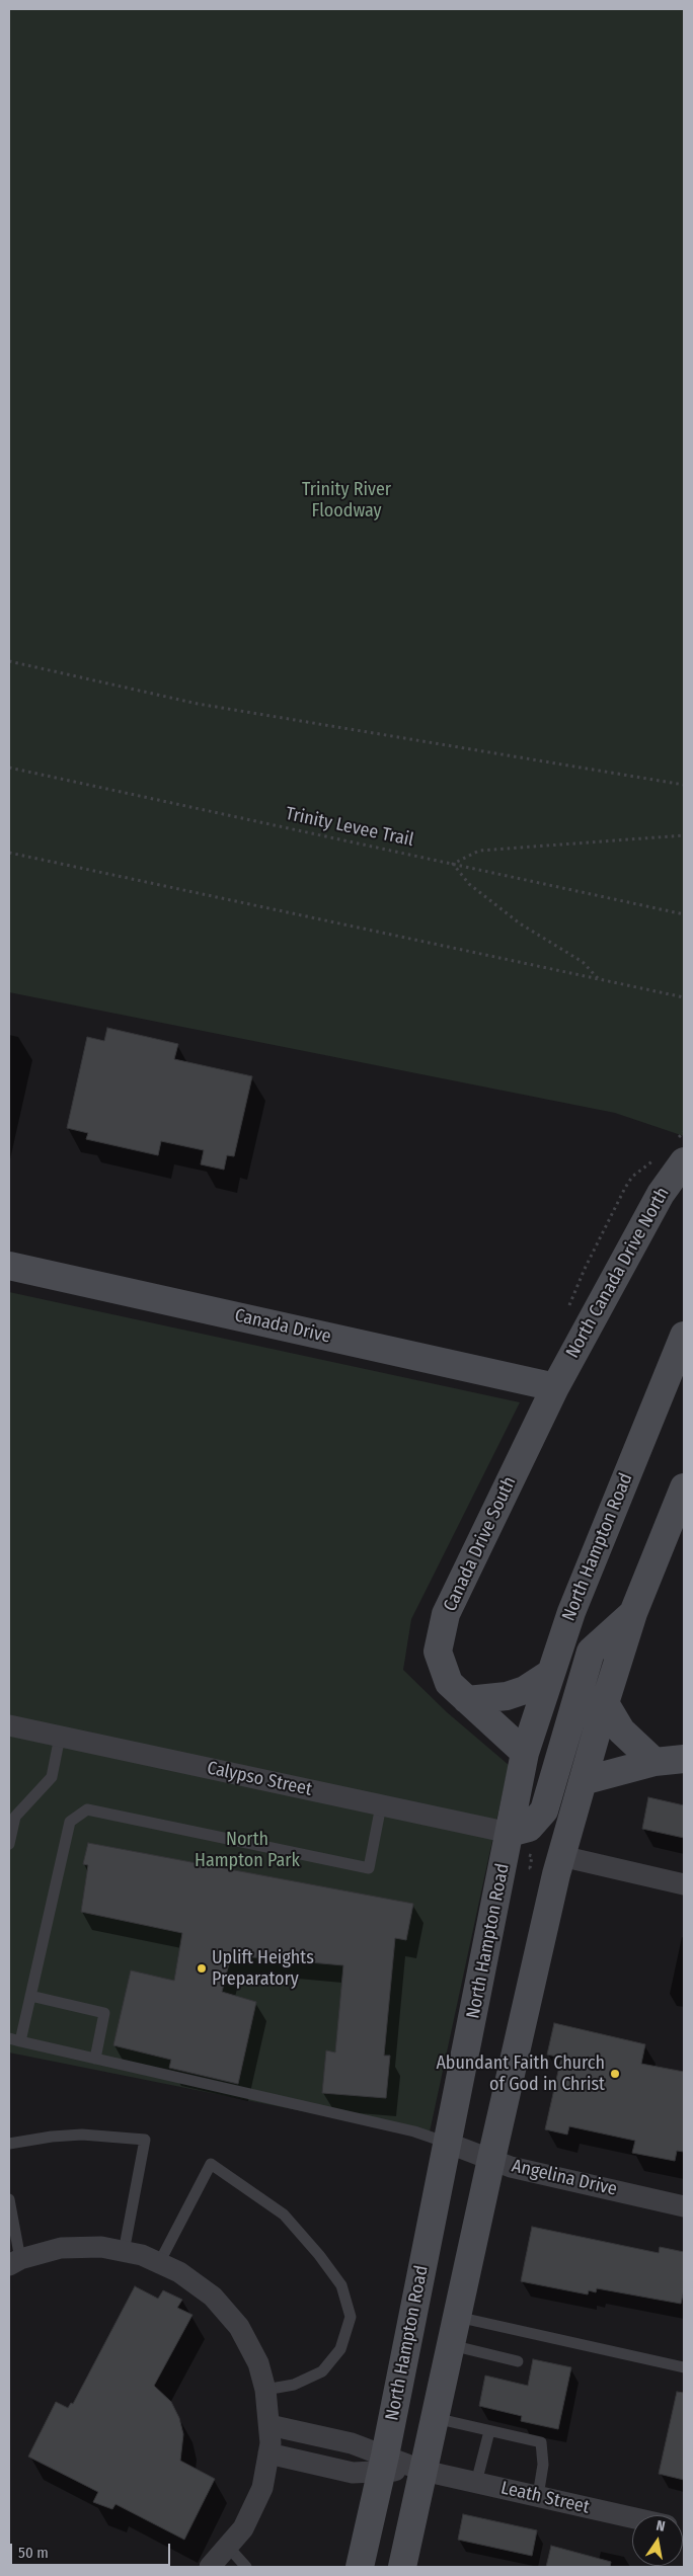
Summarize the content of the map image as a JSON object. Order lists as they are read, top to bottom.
{
  "streets": {
    "main road": [
      "North Canada Drive North",
      "Canada Drive",
      "Canada Drive South",
      "North Hampton Road"
    ],
    "street": ["Calypso Street", "Angelina Drive", "Leath Street"],
    "path": ["Trinity Levee Trail"]
  },
  "crossings": [
    ["North Canada Drive North", "Canada Drive"],
    ["North Canada Drive North", "Canada Drive South"],
    ["Canada Drive", "Canada Drive South"],
    ["Canada Drive South", "North Hampton Road"],
    ["North Hampton Road", "Calypso Street"],
    ["North Hampton Road", "Angelina Drive"],
    ["North Hampton Road", "Leath Street"]
  ],
  "parks": ["Trinity River Floodway", "North Hampton Park"],
  "places": ["Uplift Heights Preparatory", "Abundant Faith Church of God in Christ"],
  "scale_bar": "50 m",
  "north": "top"
}
